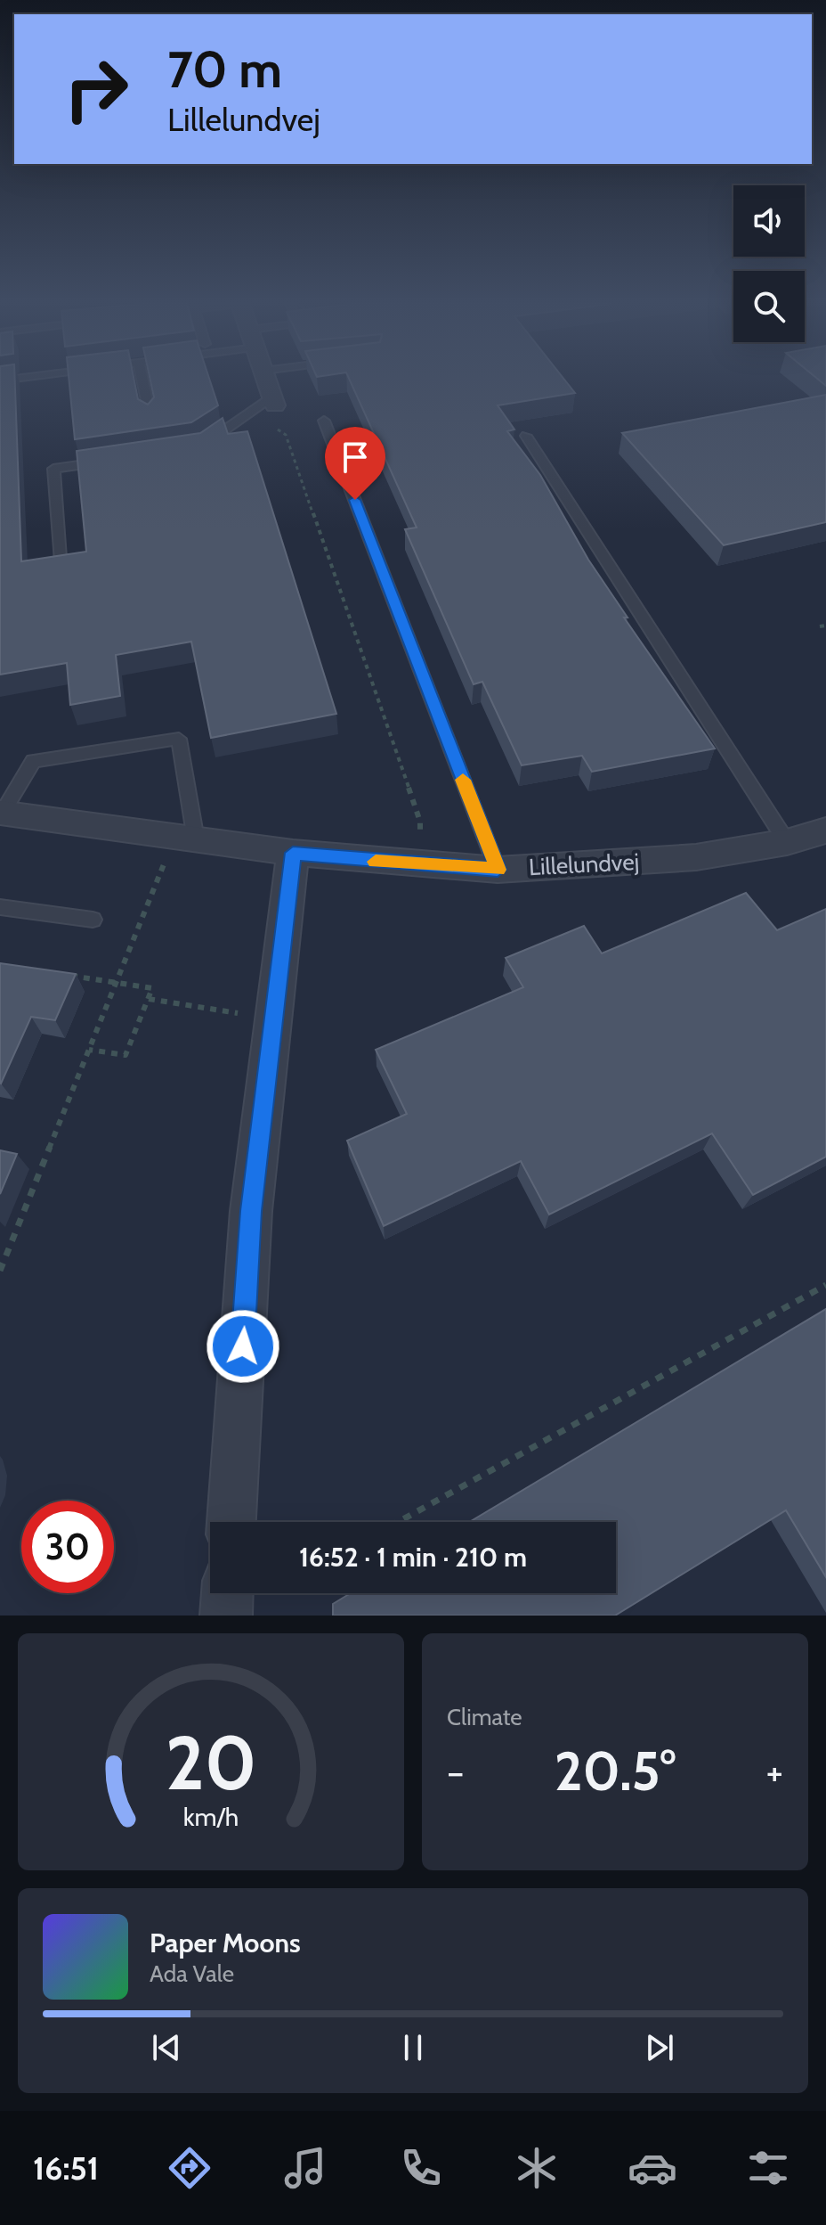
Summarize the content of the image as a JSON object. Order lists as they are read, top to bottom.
{
  "streets": {
    "street": ["Lillelundvej"]
  },
  "page": {
    "turn": ["70 m", "Lillelundvej"],
    "limit": "30",
    "trip": "16:52 · 1 min · 210 m",
    "tile": "Climate",
    "heat": ["−", "20.5°", "+"],
    "song": ["Paper Moons", "Ada Vale"],
    "tabs": "16:51",
    "gauge": ["20", "km/h"]
  }
}
